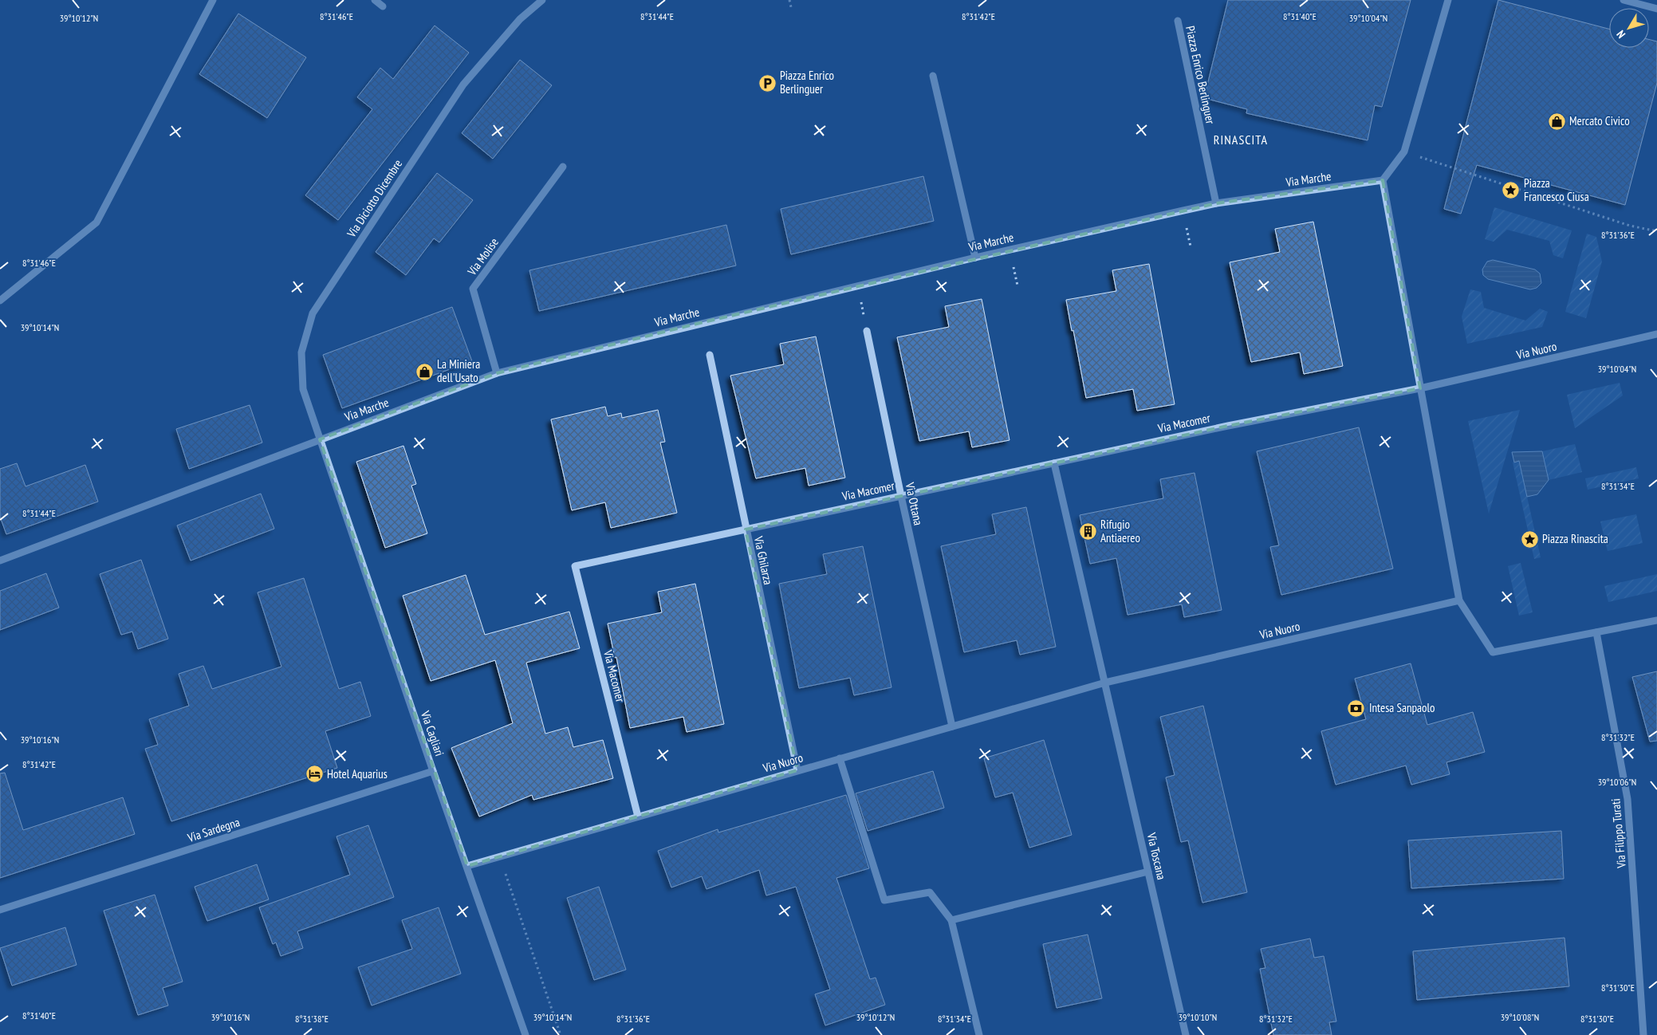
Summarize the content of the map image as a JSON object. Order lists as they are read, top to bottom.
{
  "streets": {
    "street": [
      "Piazza Enrico Berlinguer",
      "Via Marche",
      "Via Diciotto Dicembre",
      "Via Molise",
      "Via Nuoro",
      "Via Macomer",
      "Via Ottana",
      "Via Ghilarza",
      "Via Cagliari",
      "Via Sardegna",
      "Via Filippo Turati",
      "Via Toscana"
    ]
  },
  "crossings": [
    ["Piazza Enrico Berlinguer", "Via Marche"],
    ["Via Marche", "Via Diciotto Dicembre"],
    ["Via Marche", "Via Molise"],
    ["Via Marche", "Via Cagliari"],
    ["Via Diciotto Dicembre", "Via Cagliari"],
    ["Via Nuoro", "Via Macomer"],
    ["Via Nuoro", "Via Ottana"],
    ["Via Nuoro", "Via Ghilarza"],
    ["Via Nuoro", "Via Cagliari"],
    ["Via Nuoro", "Via Toscana"],
    ["Via Macomer", "Via Ottana"],
    ["Via Macomer", "Via Ghilarza"],
    ["Via Cagliari", "Via Sardegna"]
  ],
  "districts": ["RINASCITA"],
  "places": {
    "parking": ["Piazza Enrico Berlinguer"],
    "shop": ["Mercato Civico", "La Miniera dell'Usato"],
    "place": ["Piazza Francesco Ciusa", "Piazza Rinascita"],
    "building": ["Rifugio Antiaereo"],
    "bank": ["Intesa Sanpaolo"],
    "hotel": ["Hotel Aquarius"]
  },
  "north": "bottom left",
  "coordinates": [
    "8°31'46\"E",
    "8°31'44\"E",
    "8°31'42\"E",
    "8°31'40\"E",
    "39°10'12\"N",
    "39°10'04\"N",
    "8°31'36\"E",
    "39°10'14\"N",
    "8°31'34\"E",
    "8°31'32\"E",
    "39°10'16\"N",
    "39°10'06\"N",
    "8°31'30\"E",
    "39°10'10\"N",
    "39°10'08\"N",
    "8°31'38\"E"
  ]
}
